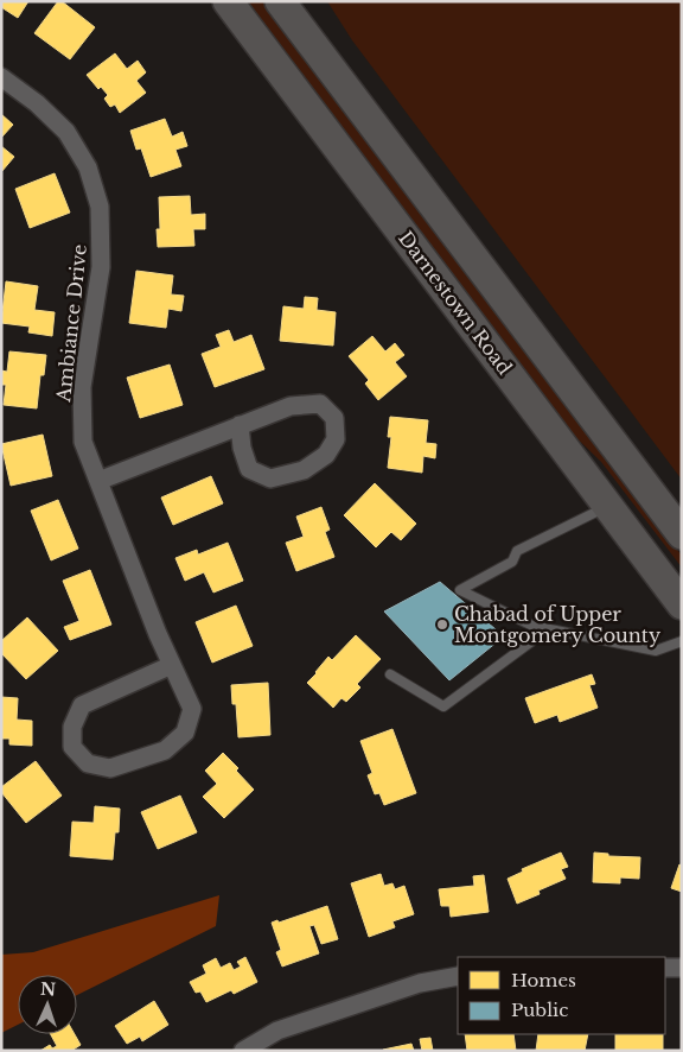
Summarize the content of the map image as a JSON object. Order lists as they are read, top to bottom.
{
  "streets": {
    "main road": ["Darnestown Road"],
    "street": ["Ambiance Drive"]
  },
  "places": ["Chabad of Upper Montgomery County"],
  "legend": ["Homes", "Public"],
  "north": "top"
}
